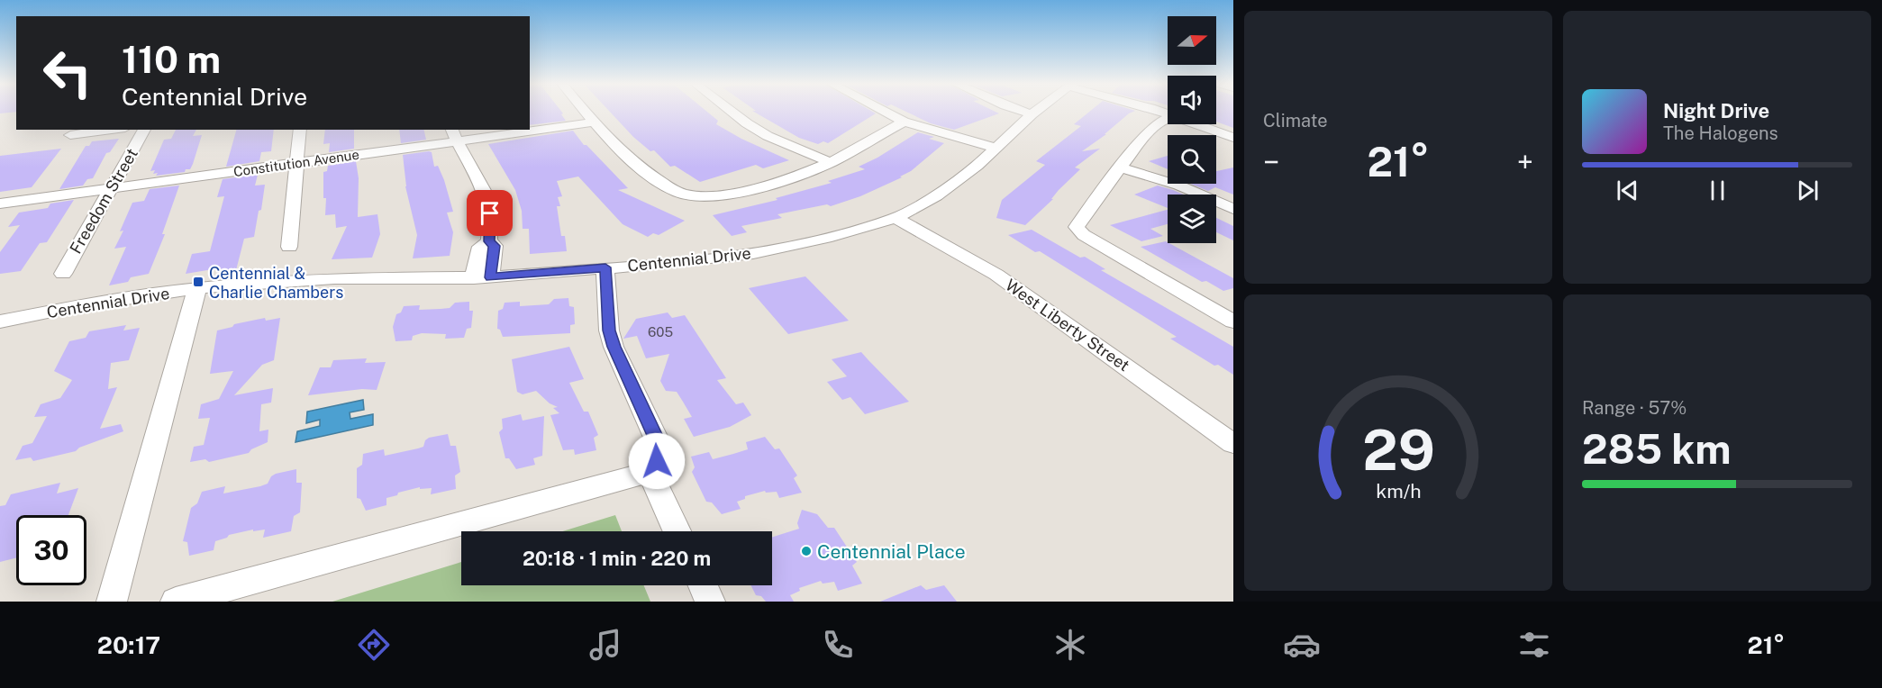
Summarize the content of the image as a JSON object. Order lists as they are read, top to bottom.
{
  "streets": {
    "street": [
      "Constitution Avenue",
      "Freedom Street",
      "Centennial Drive",
      "West Liberty Street"
    ]
  },
  "crossings": [
    ["Constitution Avenue", "Freedom Street"],
    ["Centennial Drive", "West Liberty Street"]
  ],
  "places": {
    "transit": ["Centennial & Charlie Chambers"],
    "other": ["Centennial Place"]
  },
  "house_numbers": ["605"],
  "north": "right",
  "page": {
    "tile": [
      "Climate",
      ["Range · 57%", "285 km"]
    ],
    "turn": ["110 m", "Centennial Drive"],
    "song": ["Night Drive", "The Halogens"],
    "heat": ["−", "21°", "+"],
    "limit": "30",
    "trip": "20:18 · 1 min · 220 m",
    "tabs": ["20:17", "21°"],
    "gauge": ["29", "km/h"]
  }
}
